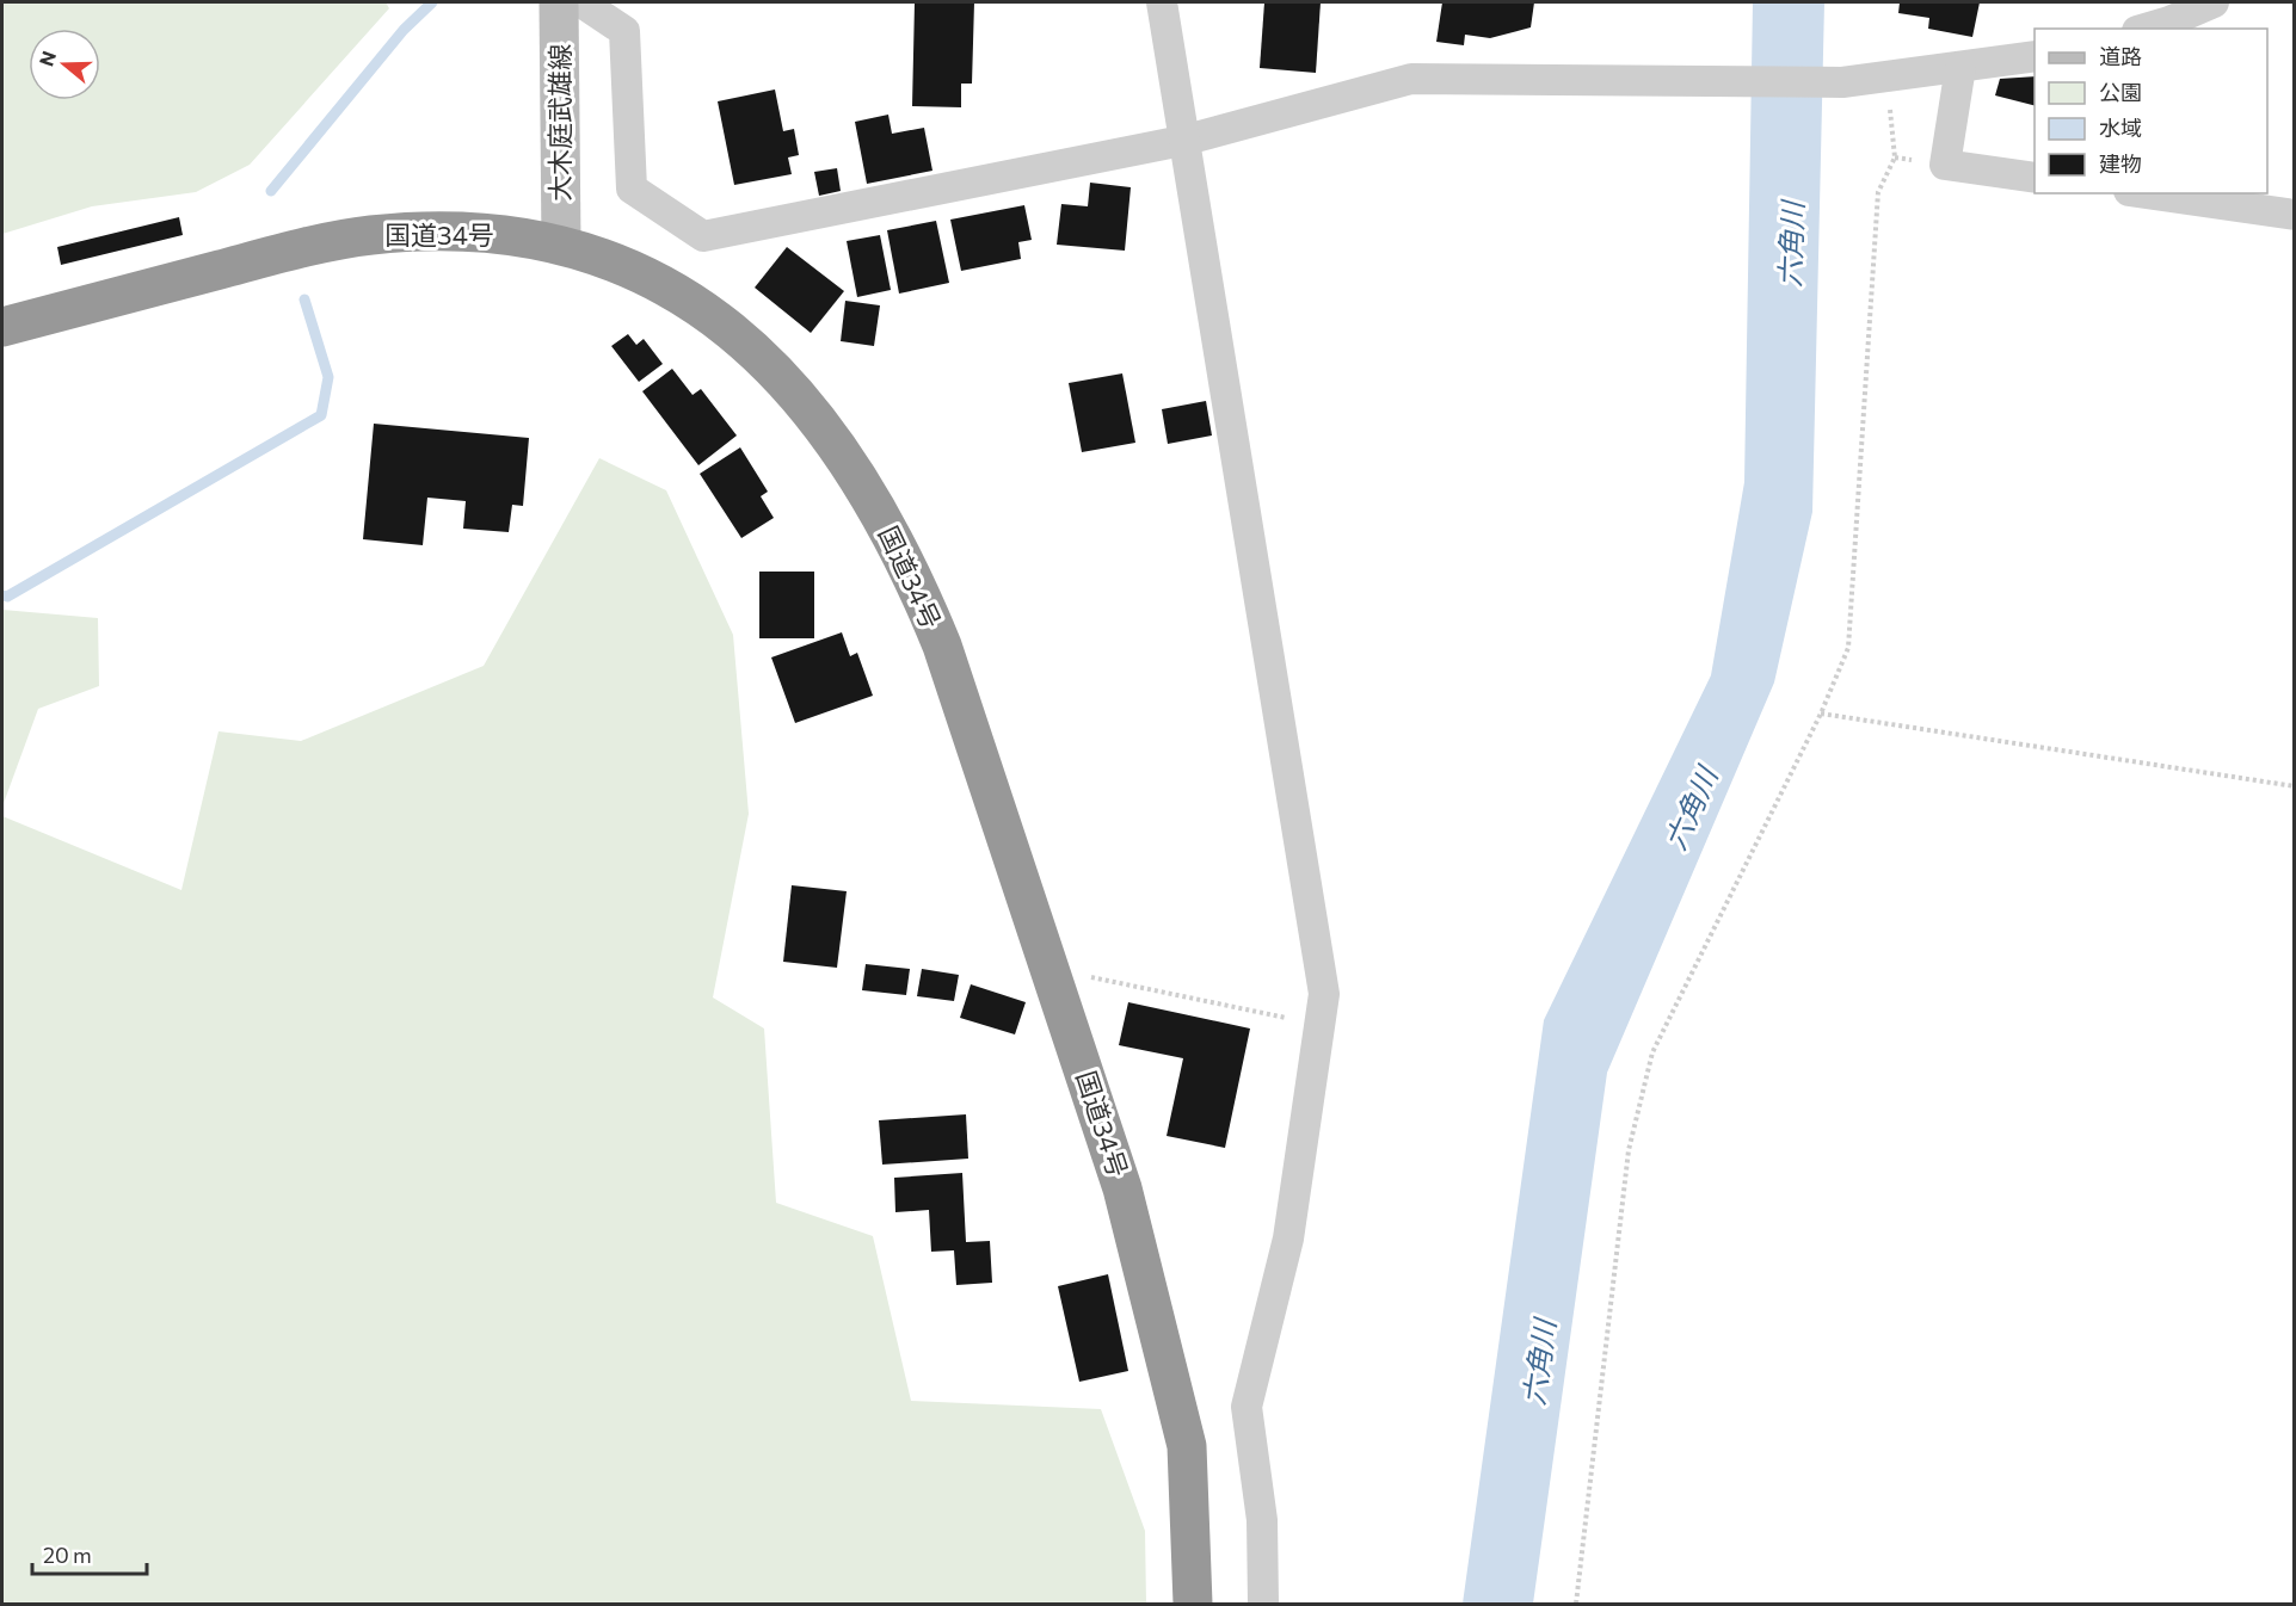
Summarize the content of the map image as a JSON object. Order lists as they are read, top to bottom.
{
  "streets": {
    "highway": ["国道34号"],
    "main road": ["大木庭武雄線"]
  },
  "crossings": [
    ["大木庭武雄線", "国道34号"]
  ],
  "water": ["六角川"],
  "legend": [
    "道路",
    "公園",
    "水域",
    "建物"
  ],
  "scale_bar": "20 m",
  "north": "left"
}
